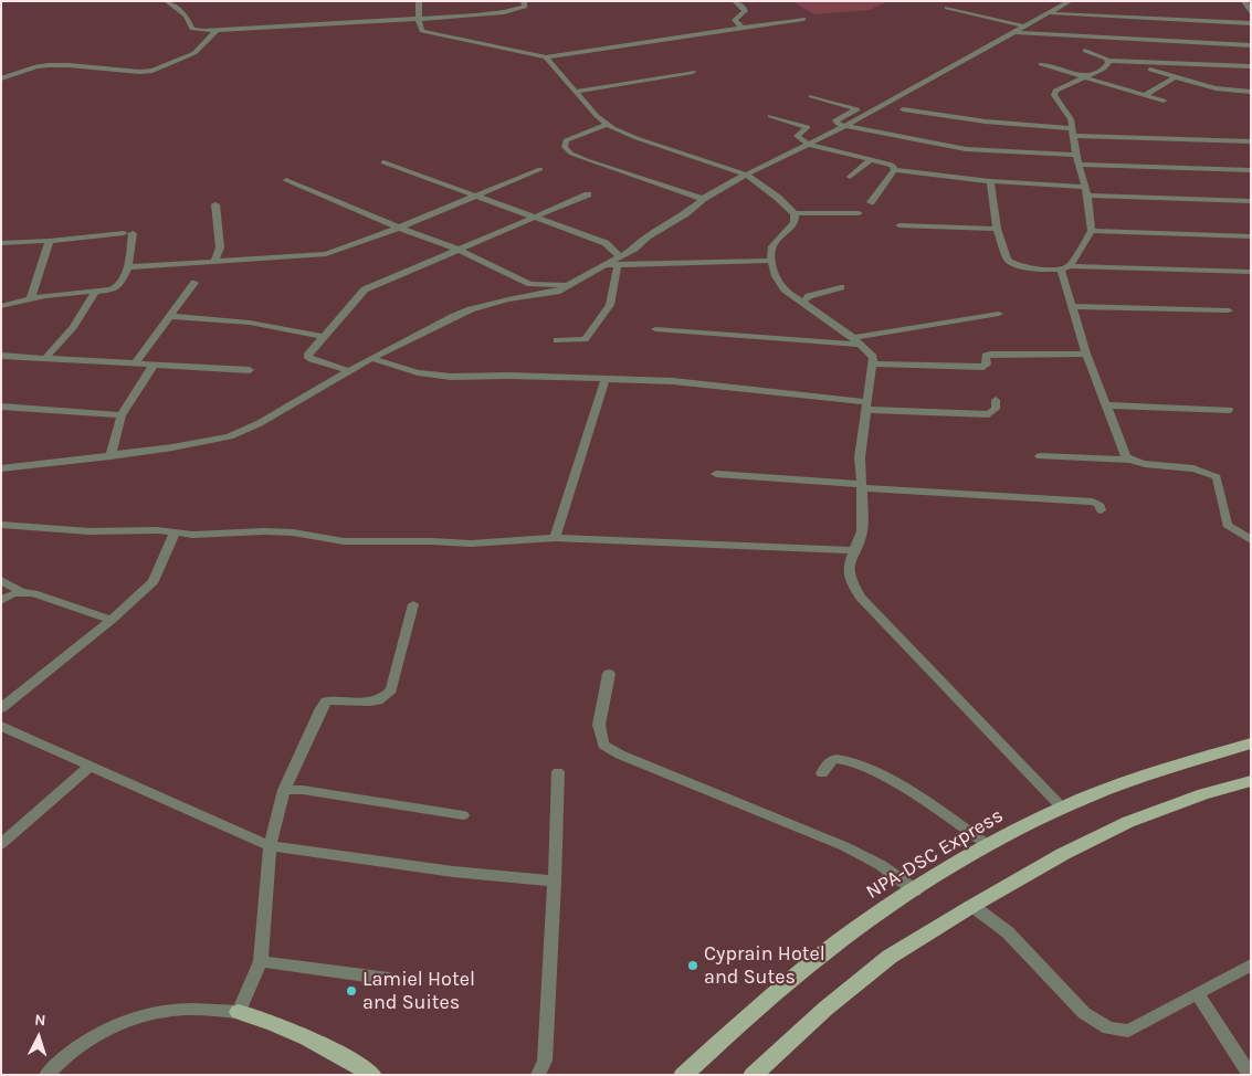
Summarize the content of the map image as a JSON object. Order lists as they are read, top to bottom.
{
  "streets": {
    "main road": ["NPA-DSC Express"]
  },
  "places": ["Cyprain Hotel and Sutes", "Lamiel Hotel and Suites"],
  "north": "top"
}
